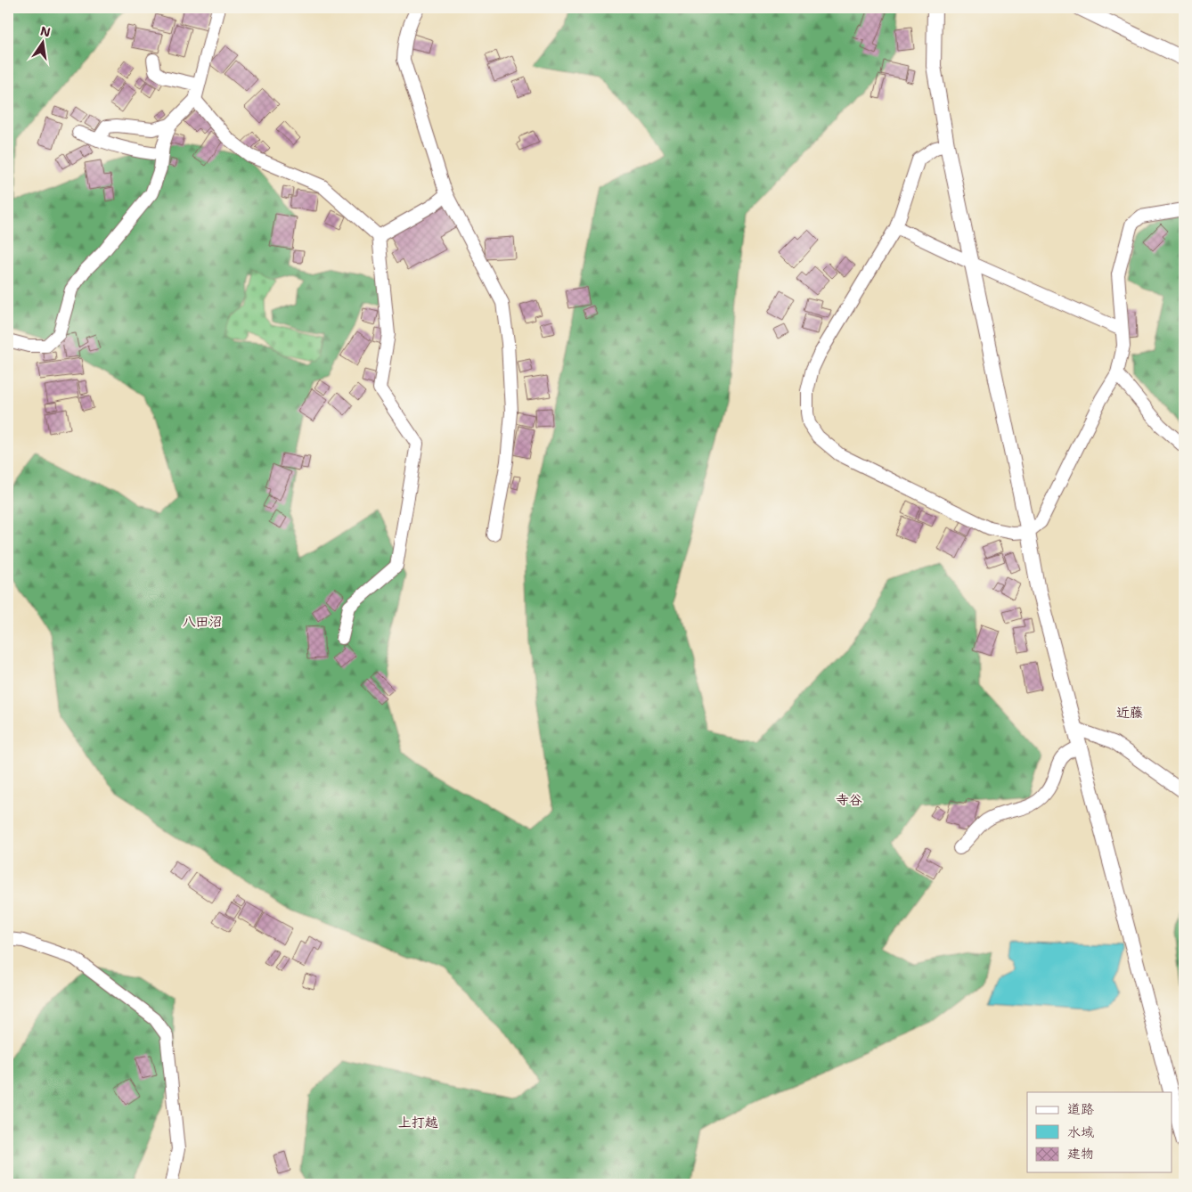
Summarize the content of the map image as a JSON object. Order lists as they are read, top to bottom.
{
  "districts": [
    "八田沼",
    "近藤",
    "寺谷",
    "上打越"
  ],
  "legend": ["道路", "水域", "建物"],
  "north": "top"
}
